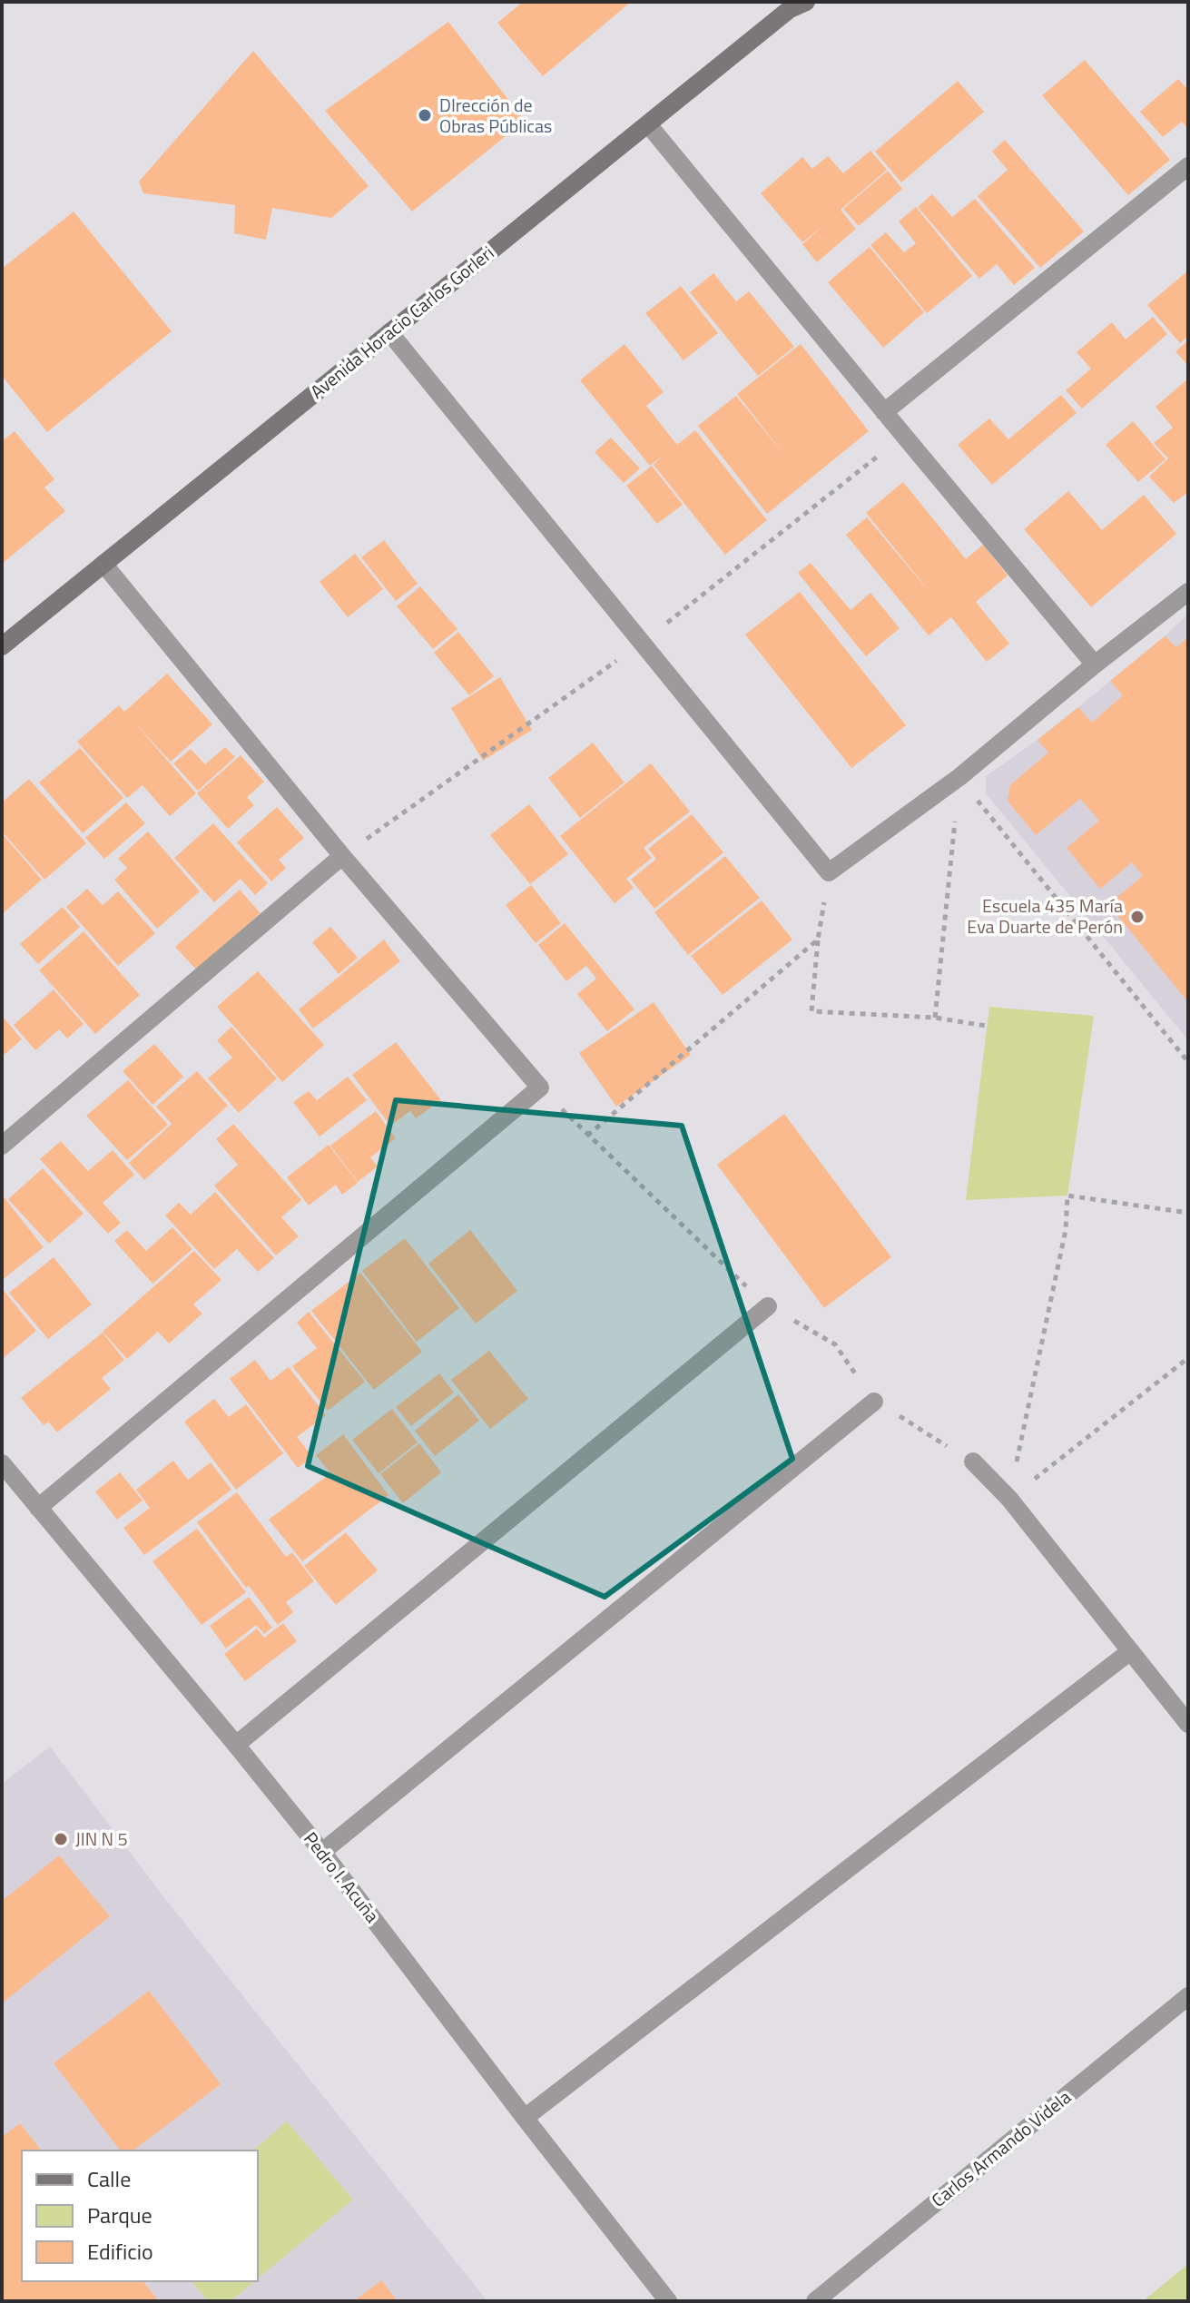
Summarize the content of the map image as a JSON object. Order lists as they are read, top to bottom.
{
  "streets": {
    "main road": ["Avenida Horacio Carlos Gorleri"],
    "street": ["Pedro I. Acuña", "Carlos Armando Videla"]
  },
  "places": ["DIrección de Obras Públicas", "Escuela 435 María Eva Duarte de Perón", "JIN N 5"],
  "legend": ["Calle", "Parque", "Edificio"]
}
